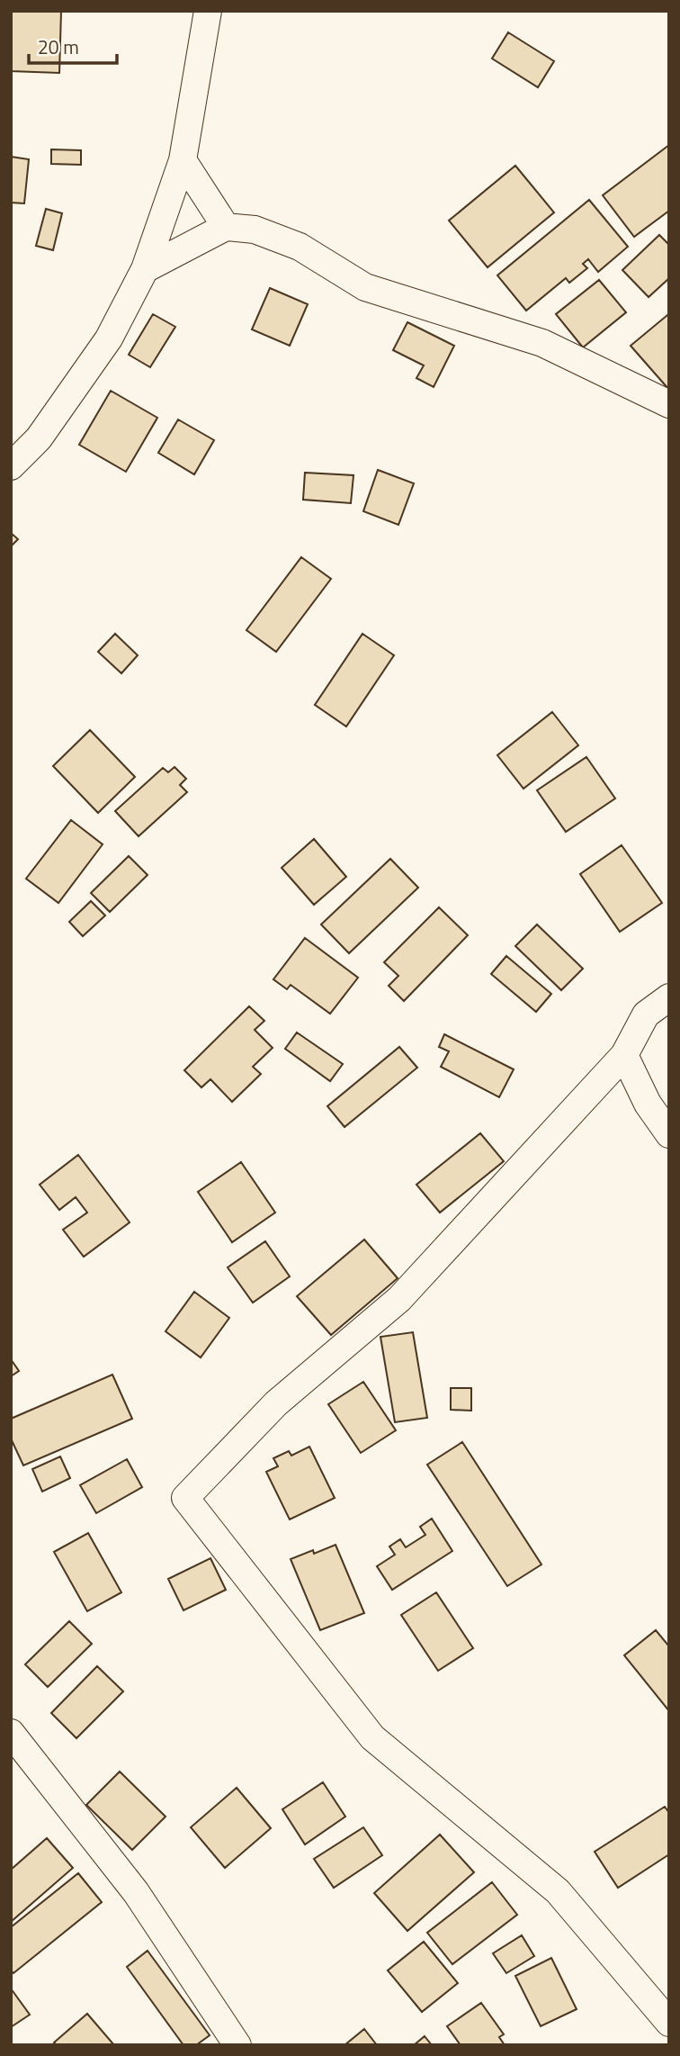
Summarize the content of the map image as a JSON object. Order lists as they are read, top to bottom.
{
  "scale_bar": "20 m"
}
